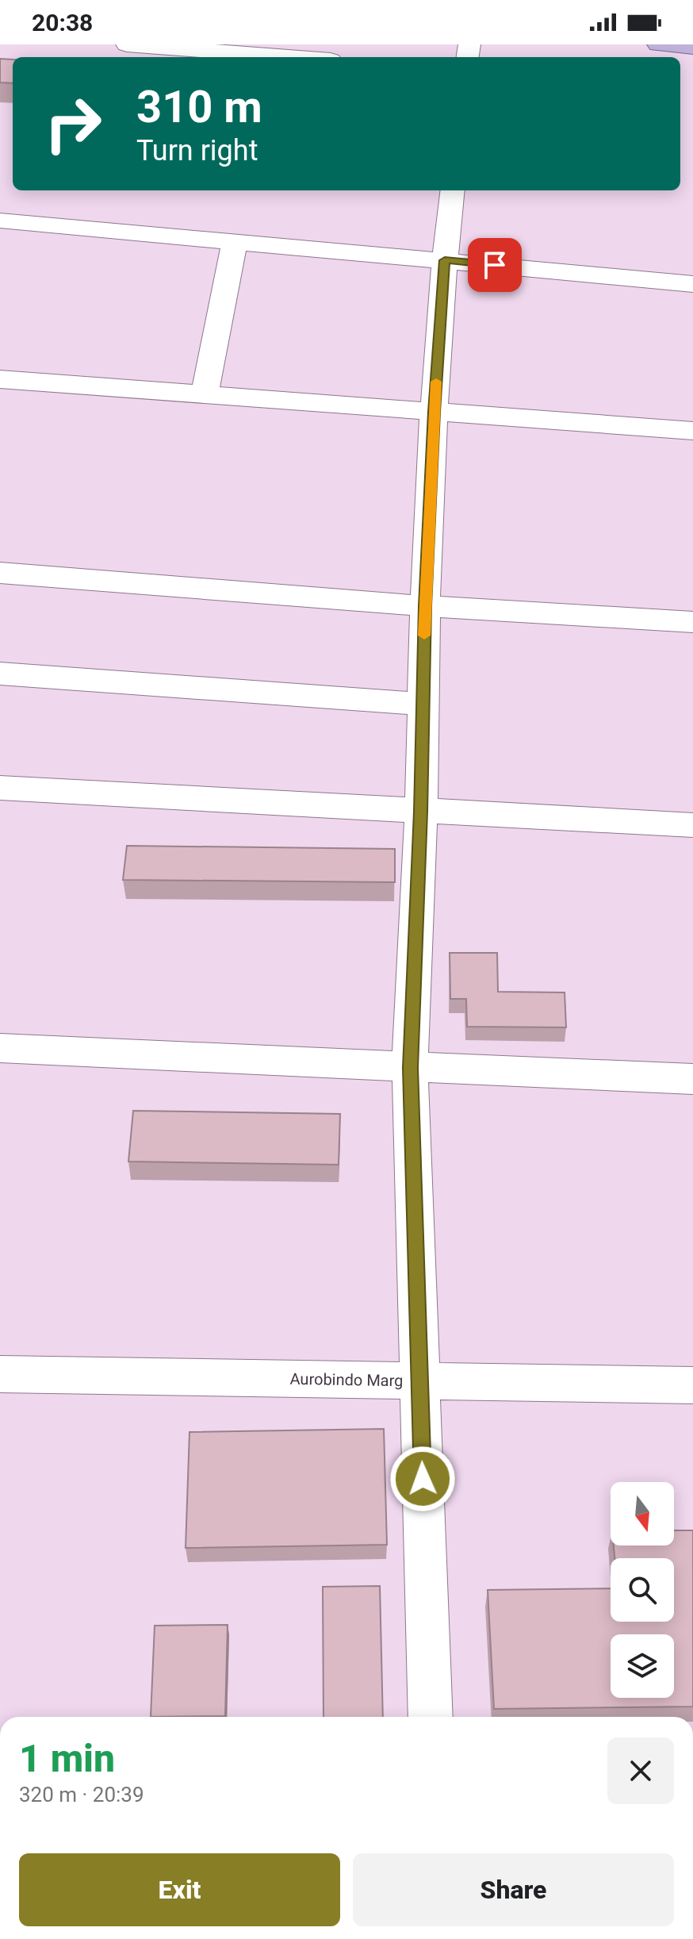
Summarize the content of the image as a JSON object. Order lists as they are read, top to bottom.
{
  "streets": {
    "street": ["Aurobindo Marg"]
  },
  "north": "bottom",
  "page": {
    "status": "20:38",
    "turn": ["310 m", "Turn right"],
    "heading": ["1 min", "320 m · 20:39"],
    "buttons": ["Exit", "Share"]
  }
}
